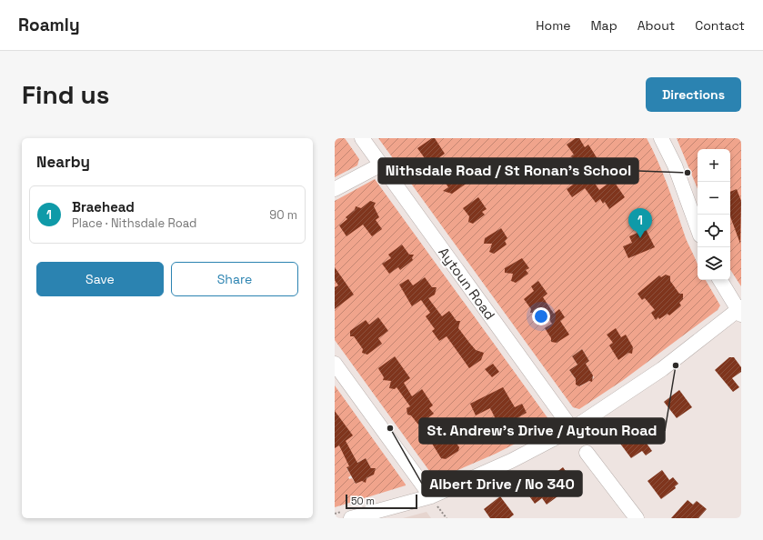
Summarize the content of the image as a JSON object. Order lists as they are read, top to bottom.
{
  "streets": {
    "street": ["Aytoun Road"]
  },
  "places": ["Nithsdale Road / St Ronan's School", "St. Andrew's Drive / Aytoun Road", "Albert Drive / No 340"],
  "scale_bar": "50 m",
  "page": {
    "header": "Roamly",
    "nav": [
      "Home",
      "Map",
      "About",
      "Contact"
    ],
    "buttons": [
      "Directions",
      ["Save", "Share"]
    ],
    "title": "Find us",
    "heading": "Nearby",
    "map_buttons": ["+", "−"],
    "list": [
      {
        "mark": "1",
        "name": "Braehead",
        "note": "Place · Nithsdale Road",
        "value": "90 m"
      }
    ],
    "pins": "1",
    "scale": "50 m"
  }
}
